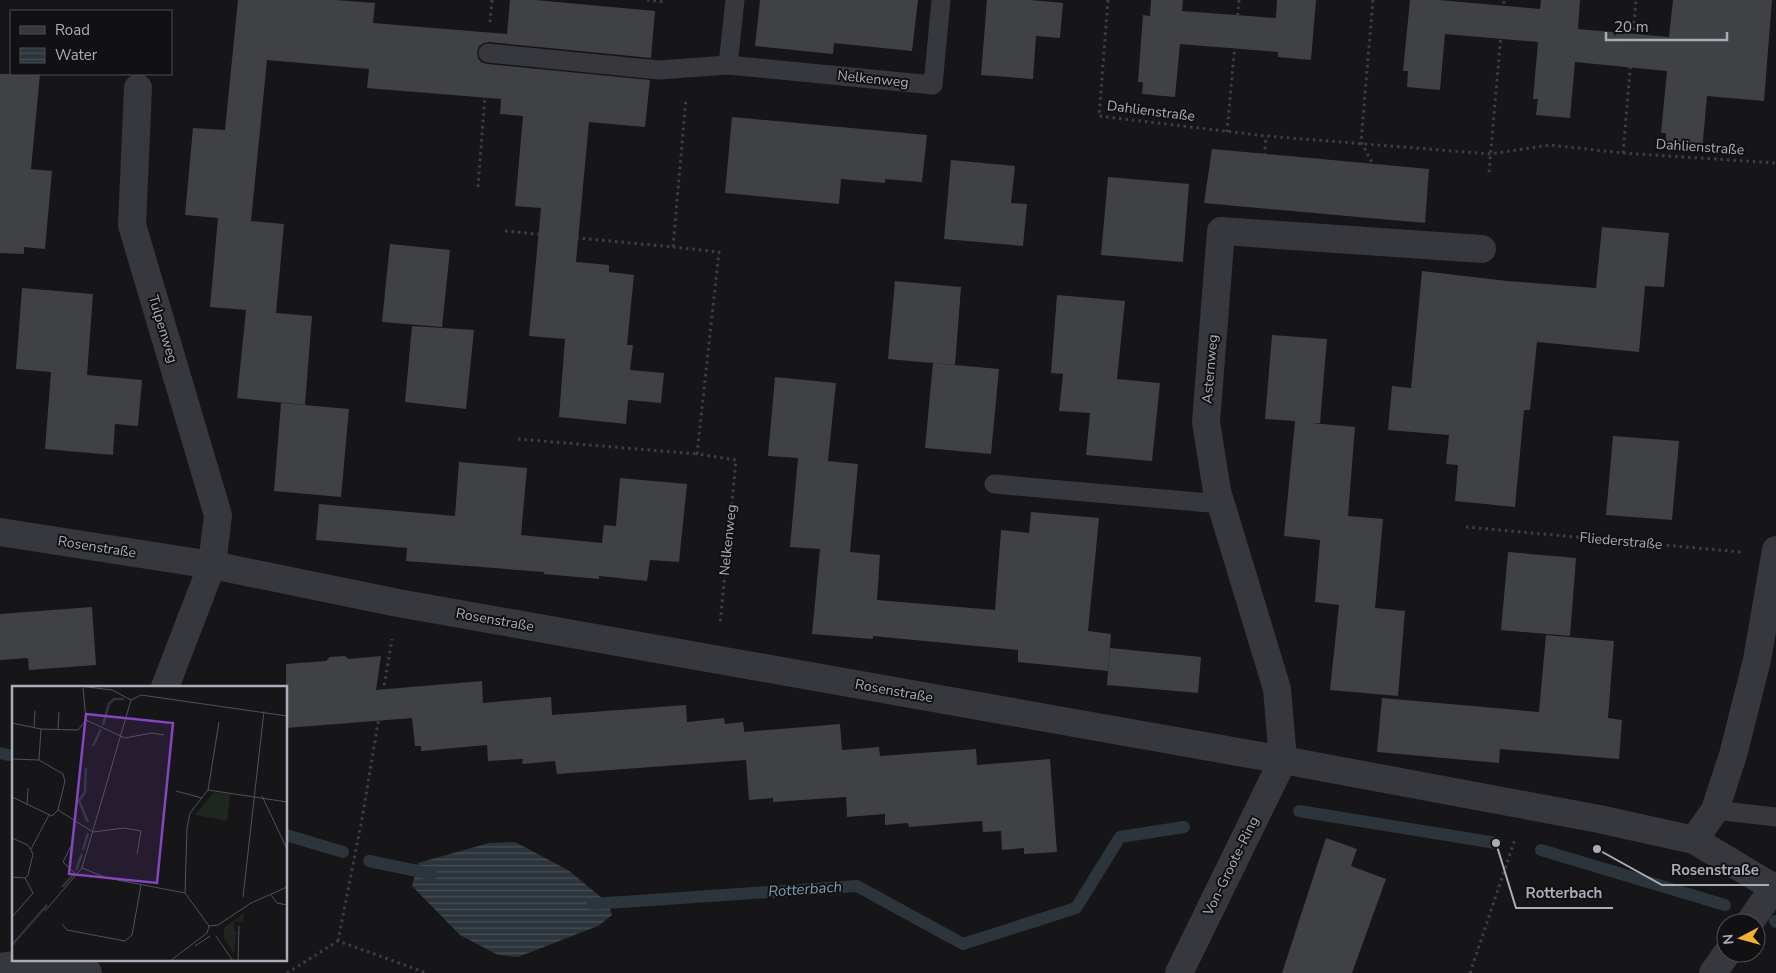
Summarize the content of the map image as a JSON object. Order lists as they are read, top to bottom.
{
  "streets": {
    "street": [
      "Tulpenweg",
      "Asternweg",
      "Rosenstraße",
      "Von-Groote-Ring"
    ],
    "lane": ["Nelkenweg"],
    "path": ["Dahlienstraße", "Fliederstraße"]
  },
  "crossings": [
    ["Nelkenweg", "Rosenstraße"],
    ["Tulpenweg", "Rosenstraße"],
    ["Asternweg", "Rosenstraße"],
    ["Asternweg", "Von-Groote-Ring"],
    ["Rosenstraße", "Von-Groote-Ring"]
  ],
  "water": ["Rotterbach"],
  "places": ["Rotterbach", "Rosenstraße"],
  "legend": ["Road", "Water"],
  "scale_bar": "20 m",
  "north": "left"
}
